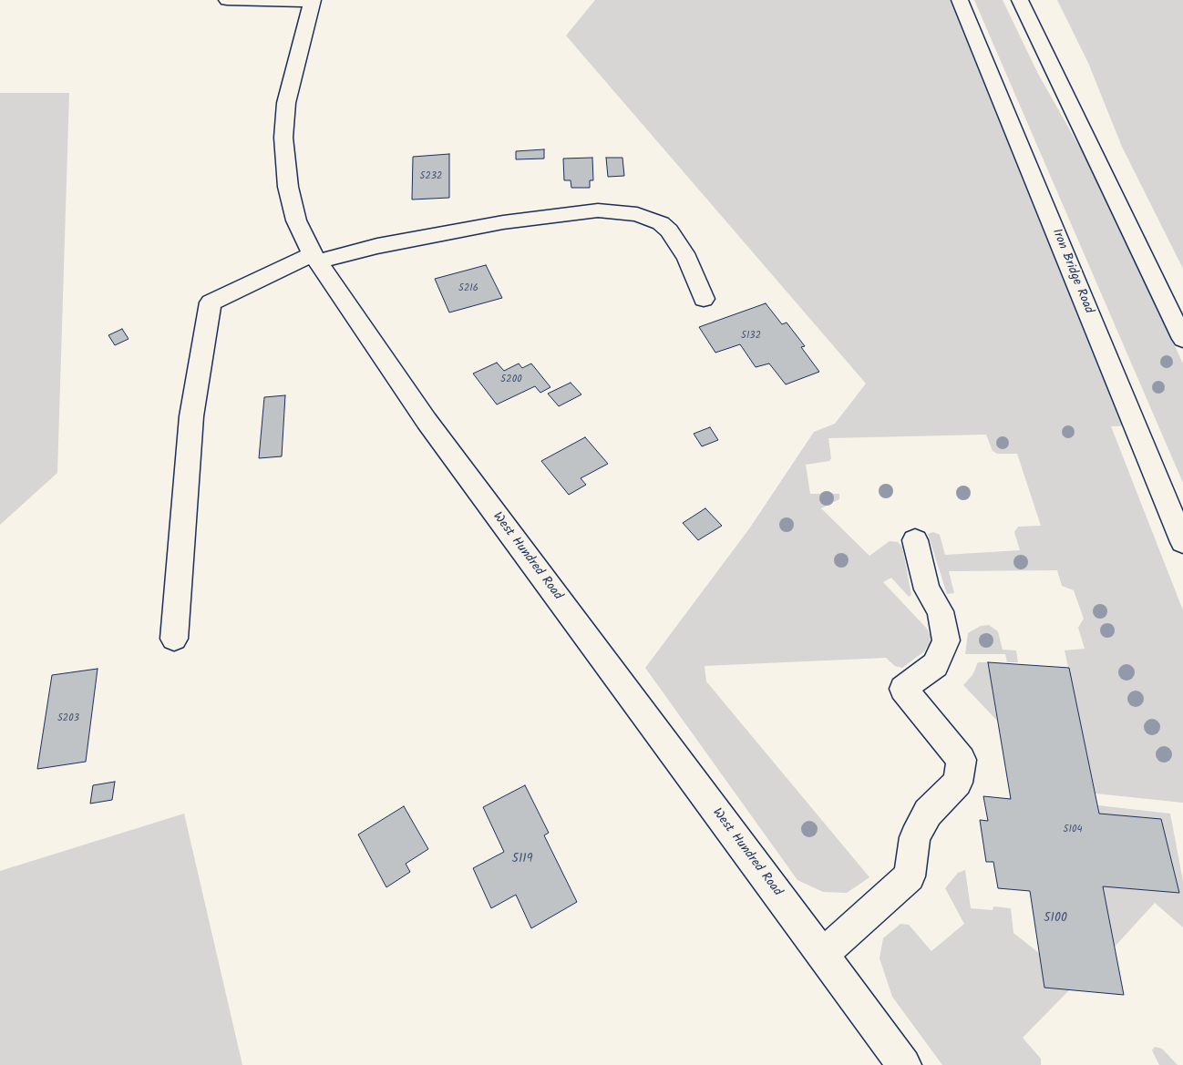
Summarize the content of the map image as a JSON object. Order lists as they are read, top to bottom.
{
  "streets": {
    "street": ["Iron Bridge Road", "West Hundred Road"]
  },
  "house_numbers": [
    "5232",
    "5216",
    "5132",
    "5200",
    "5203",
    "5104",
    "5119",
    "5100"
  ]
}
